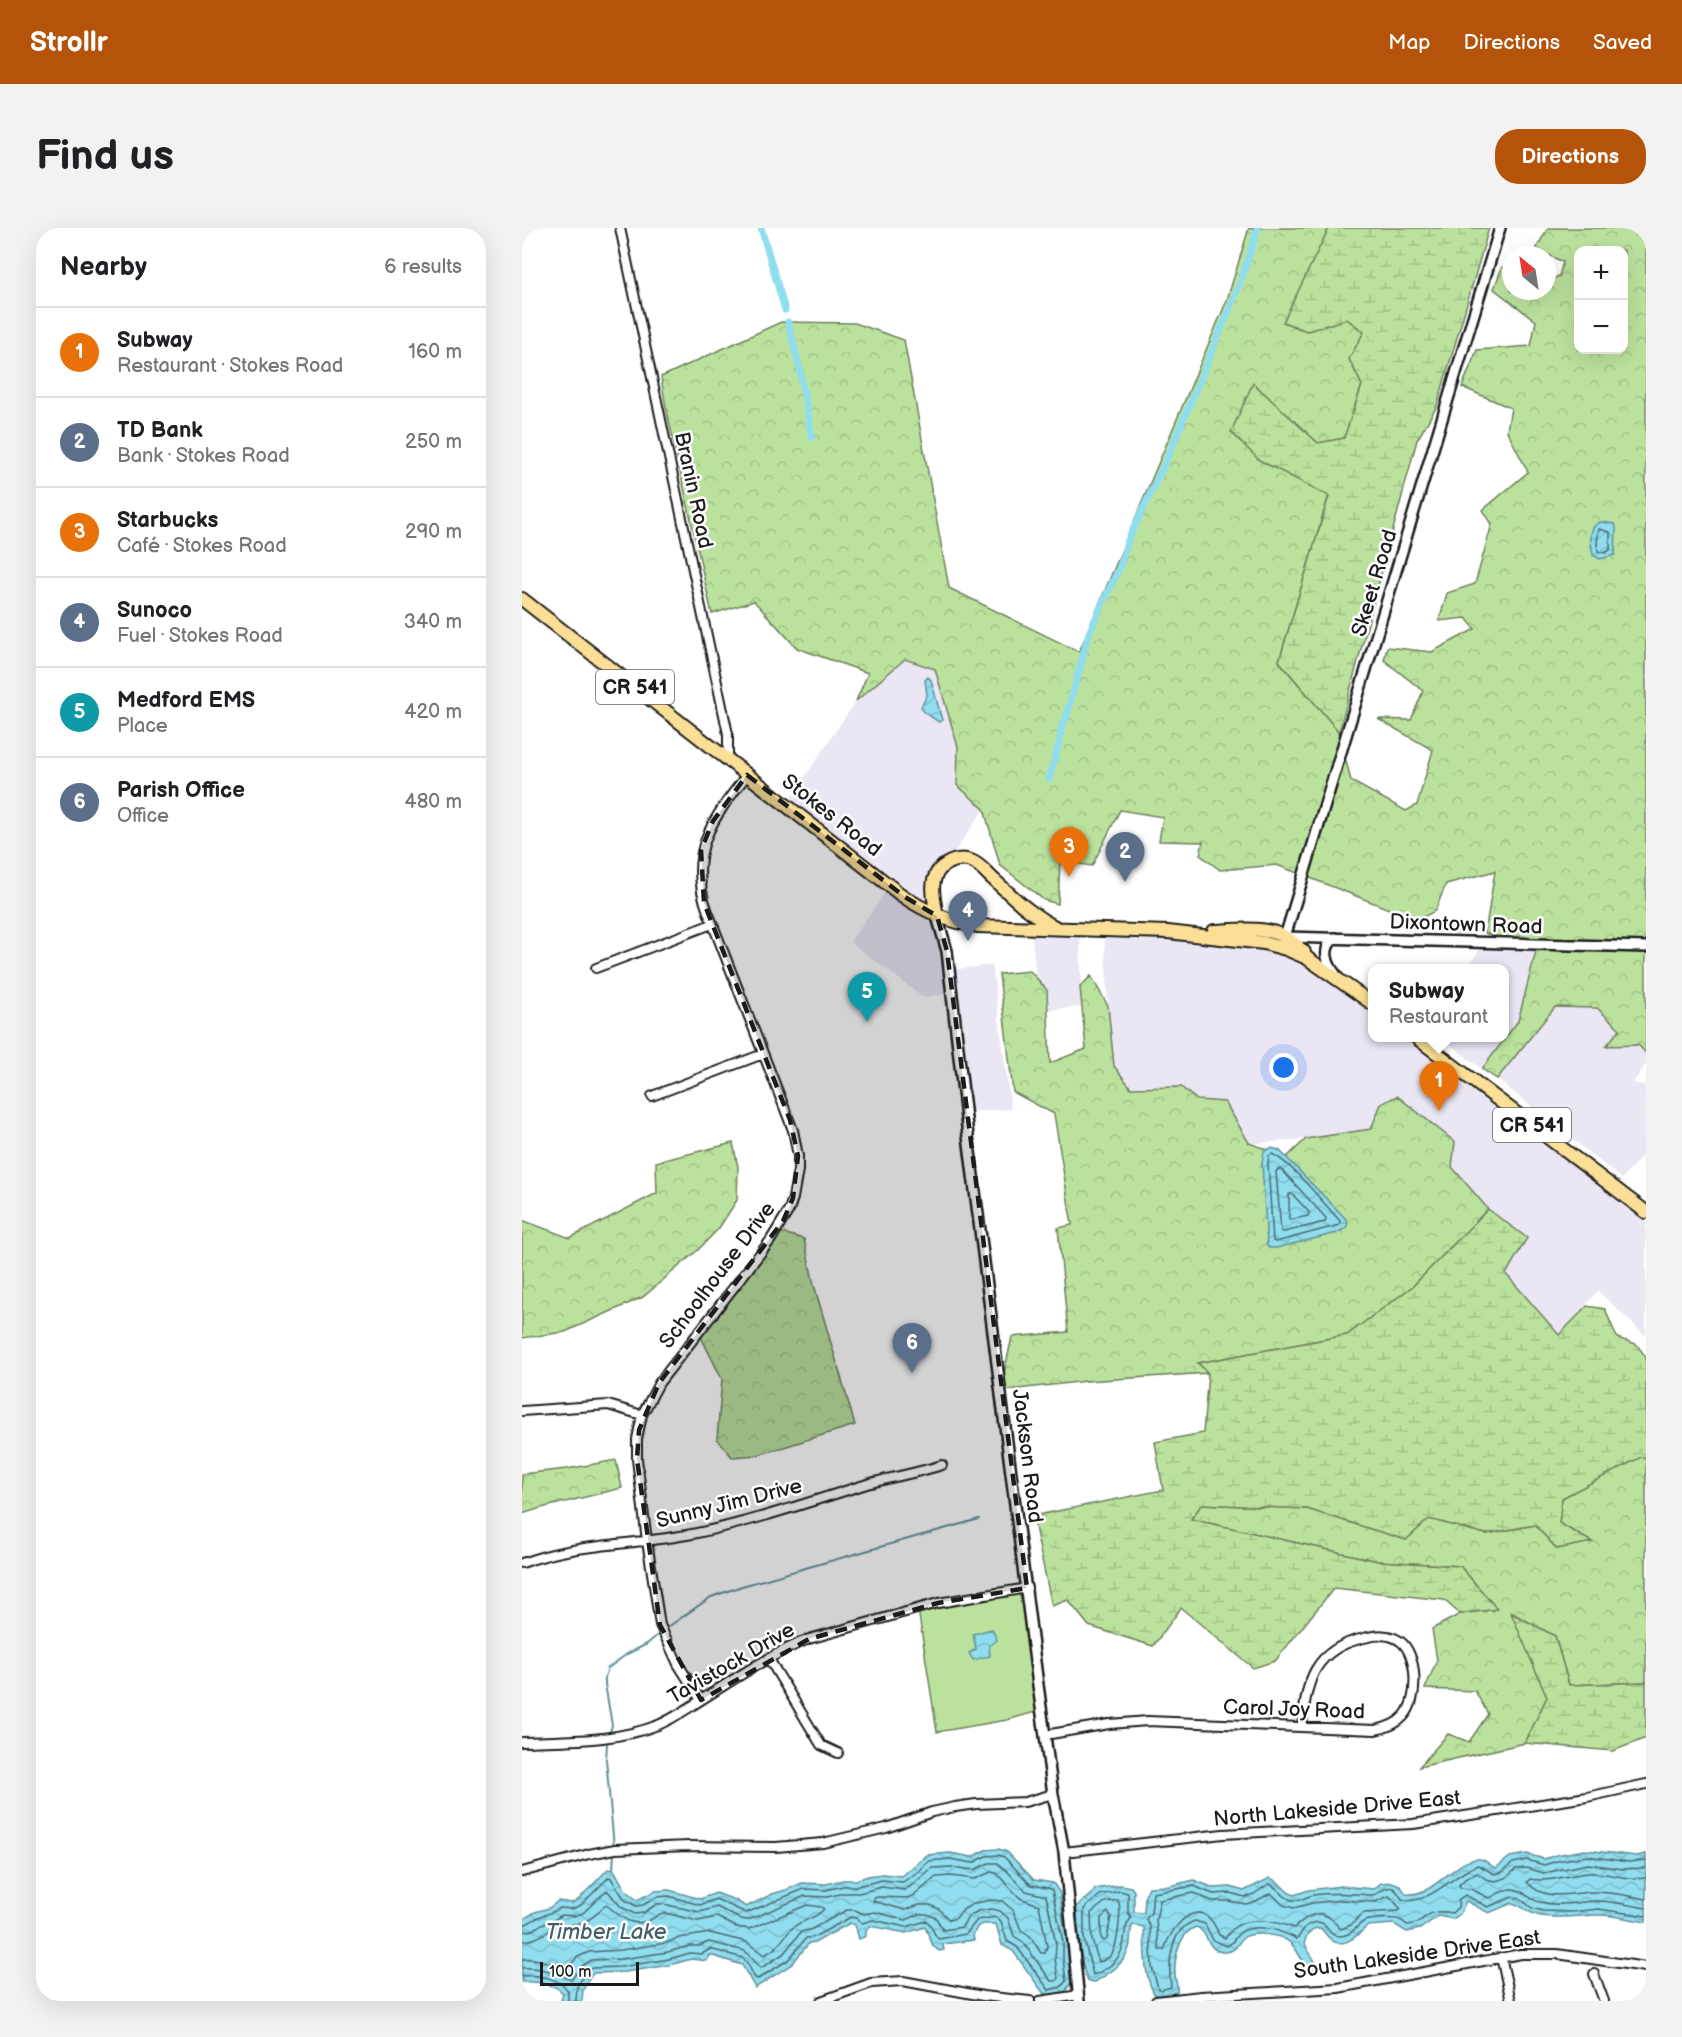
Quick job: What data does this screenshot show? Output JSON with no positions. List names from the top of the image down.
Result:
{
  "streets": {
    "main road": ["CR 541", "Stokes Road"],
    "street": [
      "Branin Road",
      "Skeet Road",
      "Dixontown Road",
      "Schoolhouse Drive",
      "Jackson Road",
      "Sunny Jim Drive",
      "Tavistock Drive",
      "Carol Joy Road",
      "North Lakeside Drive East",
      "South Lakeside Drive East"
    ]
  },
  "crossings": [
    ["Branin Road", "Stokes Road"],
    ["Skeet Road", "Stokes Road"],
    ["Skeet Road", "Dixontown Road"],
    ["Stokes Road", "Dixontown Road"],
    ["Stokes Road", "Schoolhouse Drive"],
    ["Stokes Road", "Jackson Road"],
    ["Schoolhouse Drive", "Sunny Jim Drive"],
    ["Schoolhouse Drive", "Tavistock Drive"],
    ["Jackson Road", "Tavistock Drive"],
    ["Jackson Road", "Carol Joy Road"],
    ["Jackson Road", "North Lakeside Drive East"]
  ],
  "water": ["Timber Lake"],
  "scale_bar": "100 m",
  "north": "top left",
  "page": {
    "header": "Strollr",
    "nav": ["Map", "Directions", "Saved"],
    "buttons": "Directions",
    "title": "Find us",
    "heading": ["Nearby", "6 results"],
    "map_buttons": ["+", "−"],
    "list": [
      {
        "mark": "1",
        "name": "Subway",
        "note": "Restaurant · Stokes Road",
        "value": "160 m"
      },
      {
        "mark": "2",
        "name": "TD Bank",
        "note": "Bank · Stokes Road",
        "value": "250 m"
      },
      {
        "mark": "3",
        "name": "Starbucks",
        "note": "Café · Stokes Road",
        "value": "290 m"
      },
      {
        "mark": "4",
        "name": "Sunoco",
        "note": "Fuel · Stokes Road",
        "value": "340 m"
      },
      {
        "mark": "5",
        "name": "Medford EMS",
        "note": "Place",
        "value": "420 m"
      },
      {
        "mark": "6",
        "name": "Parish Office",
        "note": "Office",
        "value": "480 m"
      }
    ],
    "pins": [
      "3",
      "2",
      "4",
      "5",
      "1",
      "6"
    ],
    "popup": ["Subway", "Restaurant"],
    "scale": "100 m"
  }
}
